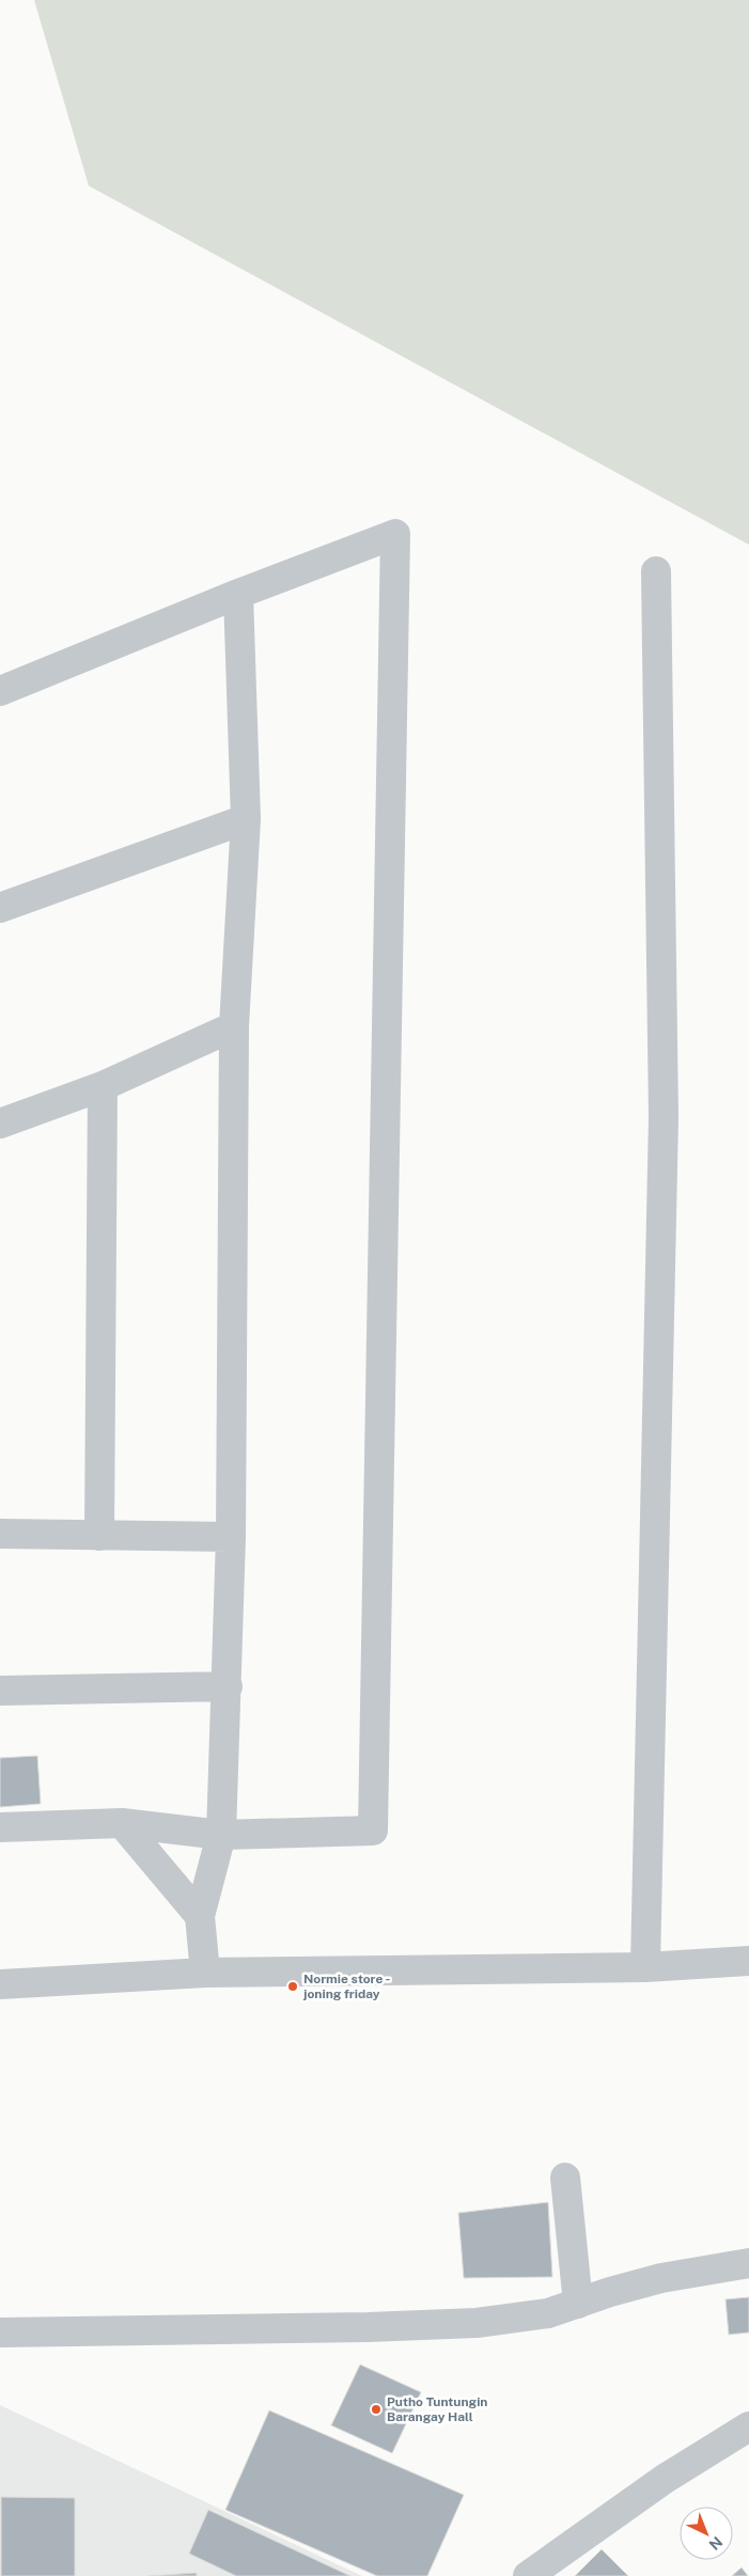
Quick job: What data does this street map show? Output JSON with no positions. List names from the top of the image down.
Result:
{
  "places": ["Normie store - joning friday", "Putho Tuntungin Barangay Hall"],
  "north": "bottom right"
}
